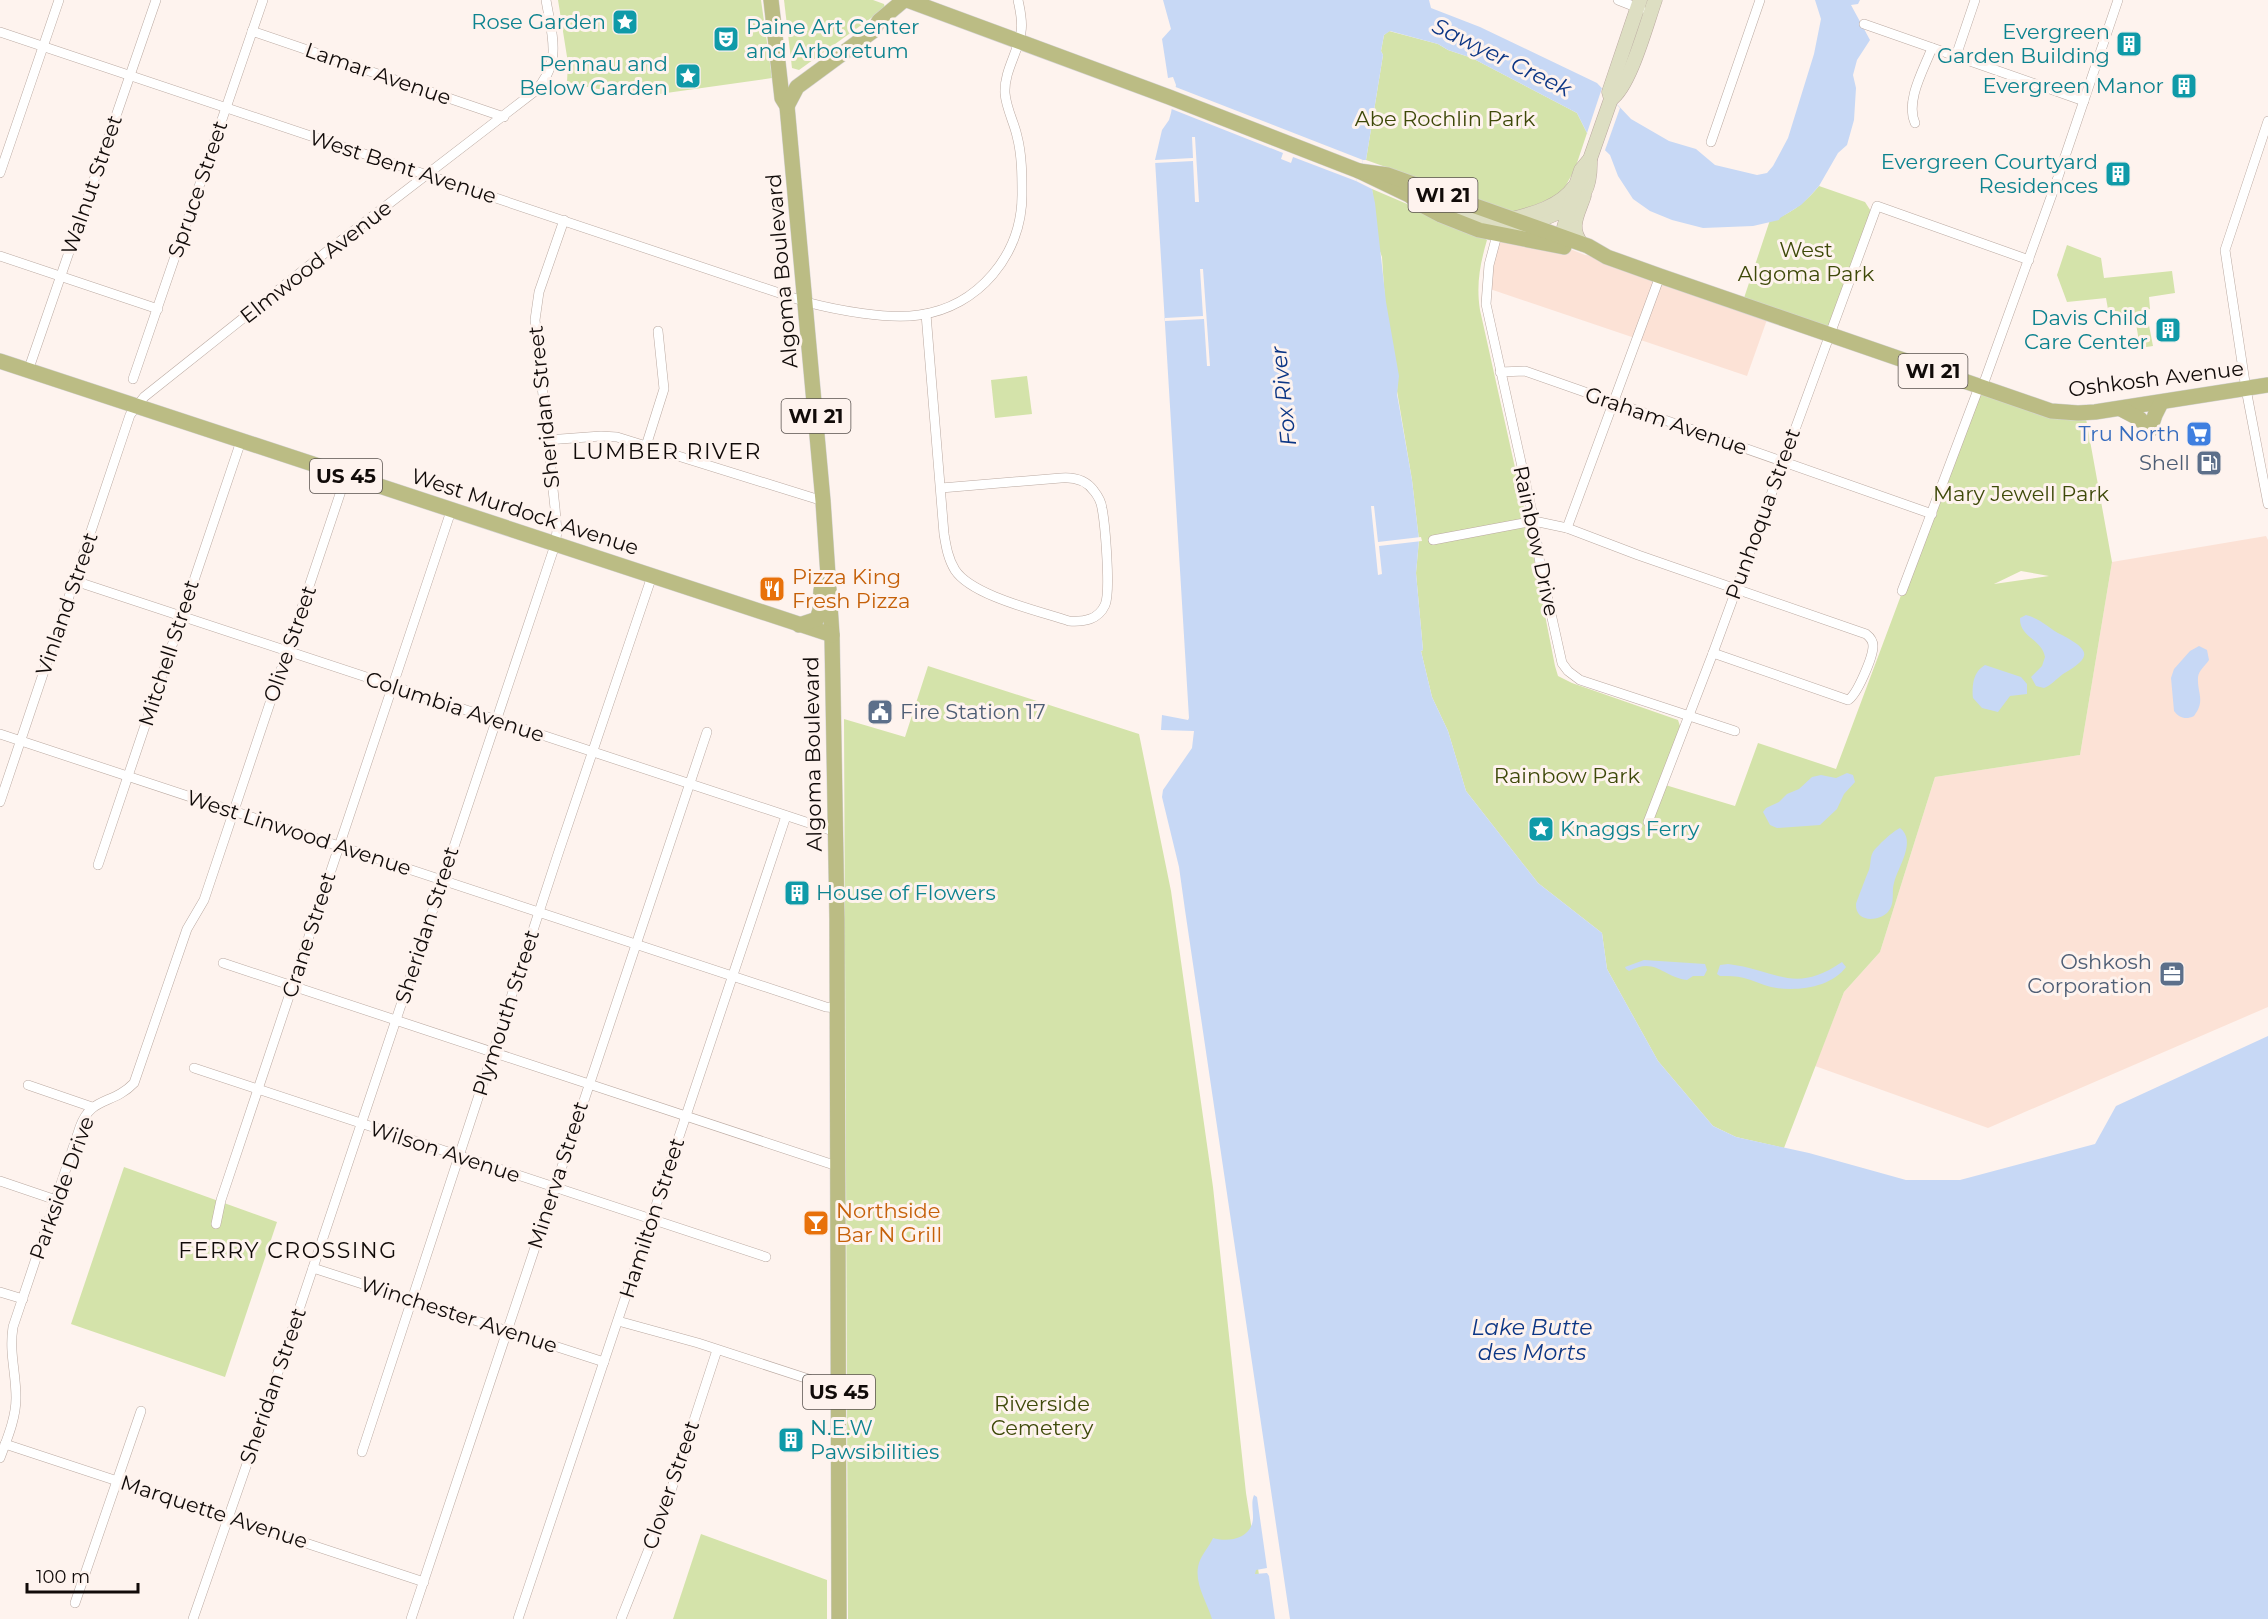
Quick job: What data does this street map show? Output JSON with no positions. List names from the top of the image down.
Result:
{
  "streets": {
    "main road": [
      "WI 21",
      "Algoma Boulevard",
      "Oshkosh Avenue",
      "US 45",
      "West Murdock Avenue"
    ],
    "street": [
      "Lamar Avenue",
      "West Bent Avenue",
      "Walnut Street",
      "Spruce Street",
      "Elmwood Avenue",
      "Sheridan Street",
      "Graham Avenue",
      "Punhoqua Street",
      "Rainbow Drive",
      "Vinland Street",
      "Olive Street",
      "Mitchell Street",
      "Columbia Avenue",
      "West Linwood Avenue",
      "Crane Street",
      "Plymouth Street",
      "Wilson Avenue",
      "Minerva Street",
      "Parkside Drive",
      "Hamilton Street",
      "Winchester Avenue",
      "Clover Street",
      "Marquette Avenue"
    ]
  },
  "crossings": [
    ["Lamar Avenue", "Spruce Street"],
    ["Lamar Avenue", "Elmwood Avenue"],
    ["West Bent Avenue", "Walnut Street"],
    ["West Bent Avenue", "Spruce Street"],
    ["West Bent Avenue", "WI 21"],
    ["West Bent Avenue", "Elmwood Avenue"],
    ["West Bent Avenue", "Algoma Boulevard"],
    ["West Bent Avenue", "Oshkosh Avenue"],
    ["West Bent Avenue", "Sheridan Street"],
    ["Walnut Street", "West Murdock Avenue"],
    ["WI 21", "Oshkosh Avenue"],
    ["Elmwood Avenue", "West Murdock Avenue"],
    ["Elmwood Avenue", "Vinland Street"],
    ["Algoma Boulevard", "West Murdock Avenue"],
    ["Algoma Boulevard", "Columbia Avenue"],
    ["Algoma Boulevard", "West Linwood Avenue"],
    ["Oshkosh Avenue", "Punhoqua Street"],
    ["Oshkosh Avenue", "Rainbow Drive"],
    ["Sheridan Street", "West Murdock Avenue"],
    ["Sheridan Street", "Columbia Avenue"],
    ["Sheridan Street", "West Linwood Avenue"],
    ["Sheridan Street", "Wilson Avenue"],
    ["Sheridan Street", "Winchester Avenue"],
    ["Sheridan Street", "Marquette Avenue"],
    ["Graham Avenue", "Punhoqua Street"],
    ["Graham Avenue", "Rainbow Drive"],
    ["West Murdock Avenue", "Vinland Street"],
    ["West Murdock Avenue", "Olive Street"],
    ["West Murdock Avenue", "Mitchell Street"],
    ["West Murdock Avenue", "Crane Street"],
    ["West Murdock Avenue", "Plymouth Street"],
    ["Punhoqua Street", "Rainbow Drive"],
    ["Vinland Street", "Columbia Avenue"],
    ["Vinland Street", "West Linwood Avenue"],
    ["Olive Street", "Columbia Avenue"],
    ["Olive Street", "West Linwood Avenue"],
    ["Olive Street", "Parkside Drive"],
    ["Mitchell Street", "Columbia Avenue"],
    ["Mitchell Street", "West Linwood Avenue"],
    ["Columbia Avenue", "Crane Street"],
    ["Columbia Avenue", "Plymouth Street"],
    ["Columbia Avenue", "Minerva Street"],
    ["Columbia Avenue", "Hamilton Street"],
    ["West Linwood Avenue", "Crane Street"],
    ["West Linwood Avenue", "Plymouth Street"],
    ["West Linwood Avenue", "Minerva Street"],
    ["West Linwood Avenue", "Parkside Drive"],
    ["West Linwood Avenue", "Hamilton Street"],
    ["Crane Street", "Wilson Avenue"],
    ["Plymouth Street", "Wilson Avenue"],
    ["Plymouth Street", "Winchester Avenue"],
    ["Wilson Avenue", "Minerva Street"],
    ["Wilson Avenue", "Hamilton Street"],
    ["Minerva Street", "Winchester Avenue"],
    ["Minerva Street", "Marquette Avenue"],
    ["Parkside Drive", "Marquette Avenue"],
    ["Hamilton Street", "Winchester Avenue"]
  ],
  "districts": ["LUMBER RIVER", "FERRY CROSSING"],
  "water": ["Sawyer Creek", "Fox River", "Lake Butte des Morts"],
  "parks": [
    "Abe Rochlin Park",
    "West Algoma Park",
    "Mary Jewell Park",
    "Rainbow Park",
    "Riverside Cemetery"
  ],
  "places": {
    "place": ["Rose Garden", "Pennau and Below Garden", "Knaggs Ferry"],
    "theatre": ["Paine Art Center and Arboretum"],
    "building": [
      "Evergreen Garden Building",
      "Evergreen Manor",
      "Evergreen Courtyard Residences",
      "Davis Child Care Center",
      "House of Flowers",
      "N.E.W Pawsibilities"
    ],
    "supermarket": ["Tru North"],
    "fuel station": ["Shell"],
    "restaurant": ["Pizza King Fresh Pizza"],
    "public building": ["Fire Station 17"],
    "office": ["Oshkosh Corporation"],
    "bar": ["Northside Bar N Grill"]
  },
  "scale_bar": "100 m"
}
